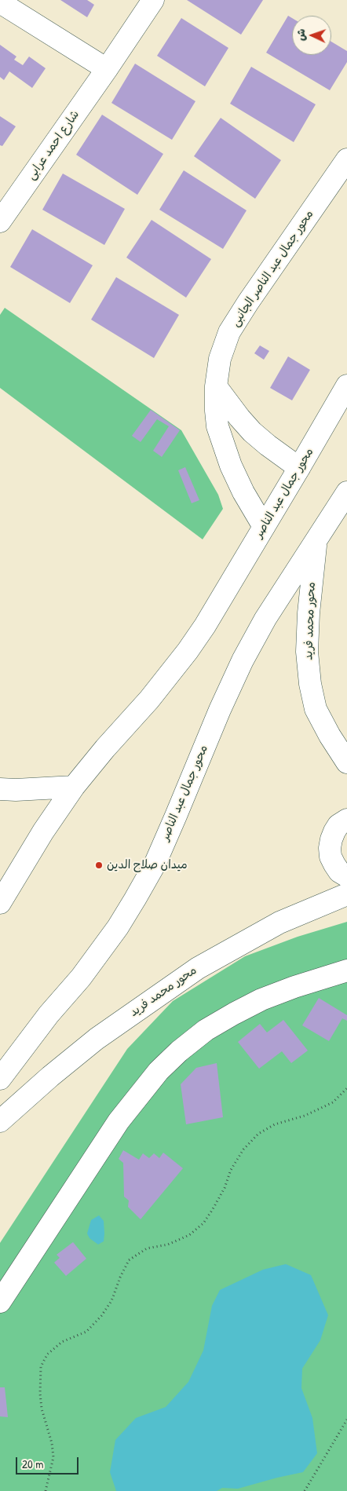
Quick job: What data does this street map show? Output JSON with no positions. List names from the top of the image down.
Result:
{
  "streets": {
    "main road": [
      "شارع احمد عرابى",
      "محور جمال عبد الناصر الجانبى",
      "محور جمال عبد الناصر",
      "محور محمد فريد"
    ]
  },
  "crossings": [
    ["محور جمال عبد الناصر الجانبى", "محور جمال عبد الناصر"],
    ["محور جمال عبد الناصر", "محور محمد فريد"]
  ],
  "places": ["ميدان صلاح الدين"],
  "scale_bar": "20 m",
  "north": "left"
}
